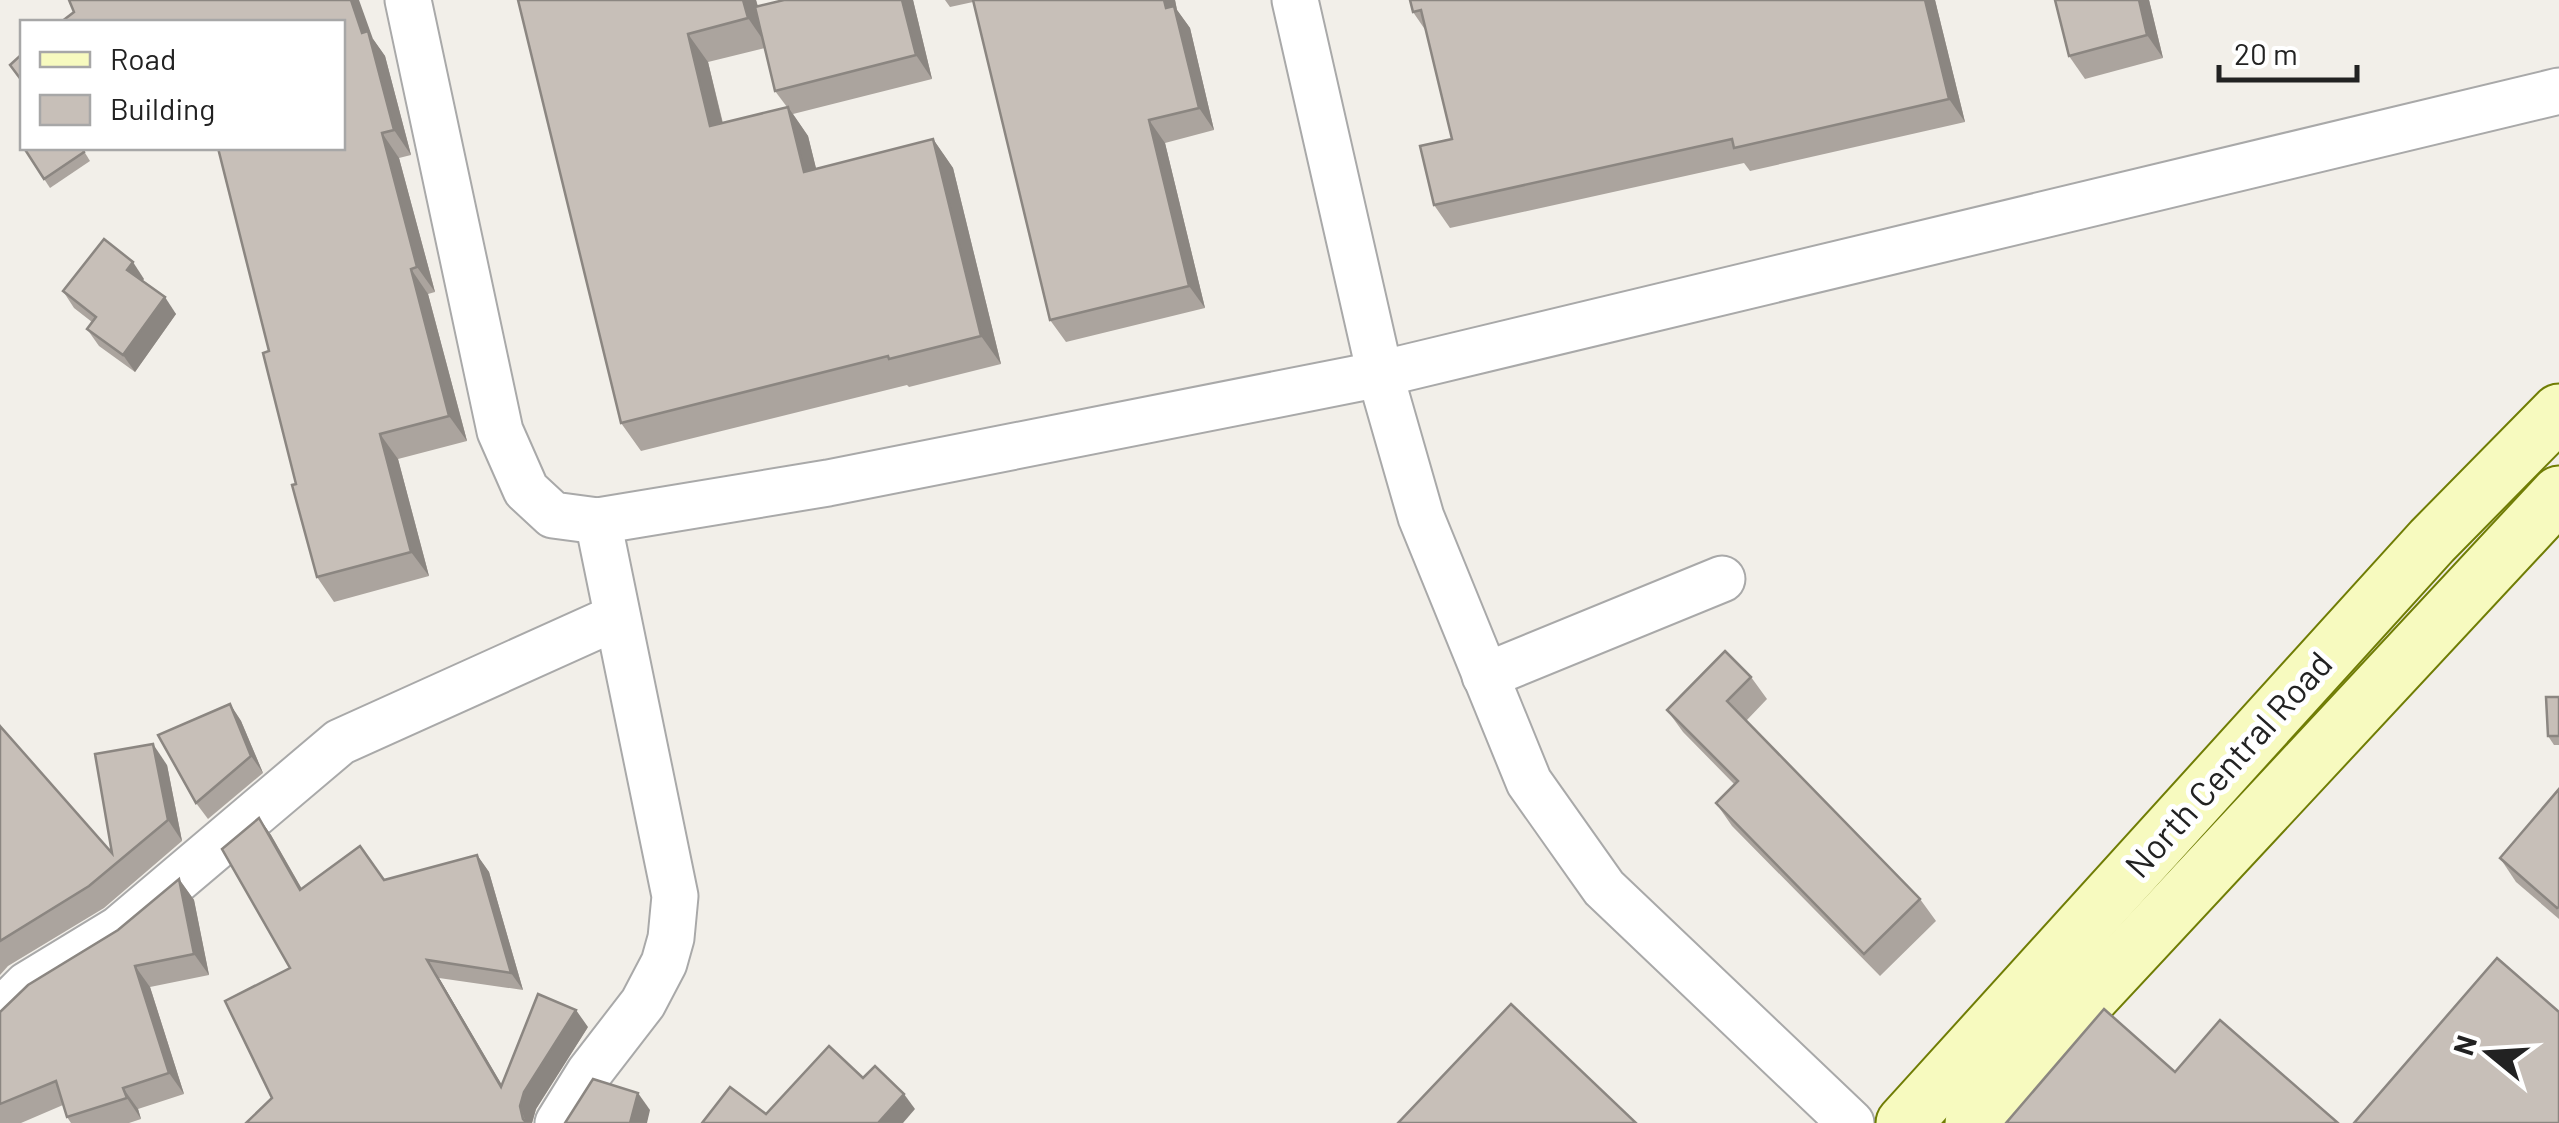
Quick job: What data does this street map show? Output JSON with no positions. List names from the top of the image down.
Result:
{
  "streets": {
    "main road": ["North Central Road"]
  },
  "legend": ["Road", "Building"],
  "scale_bar": "20 m",
  "north": "left"
}
